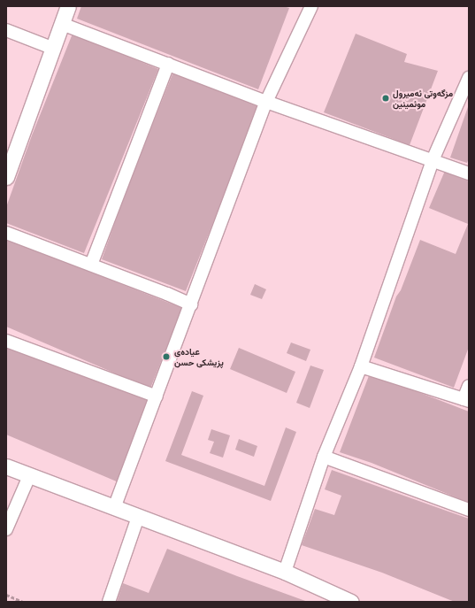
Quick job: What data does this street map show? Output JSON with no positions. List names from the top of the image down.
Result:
{
  "places": ["مزگەوتی ئەمیرول موئمینین", "عیادەی پزیشکی حسن"]
}
